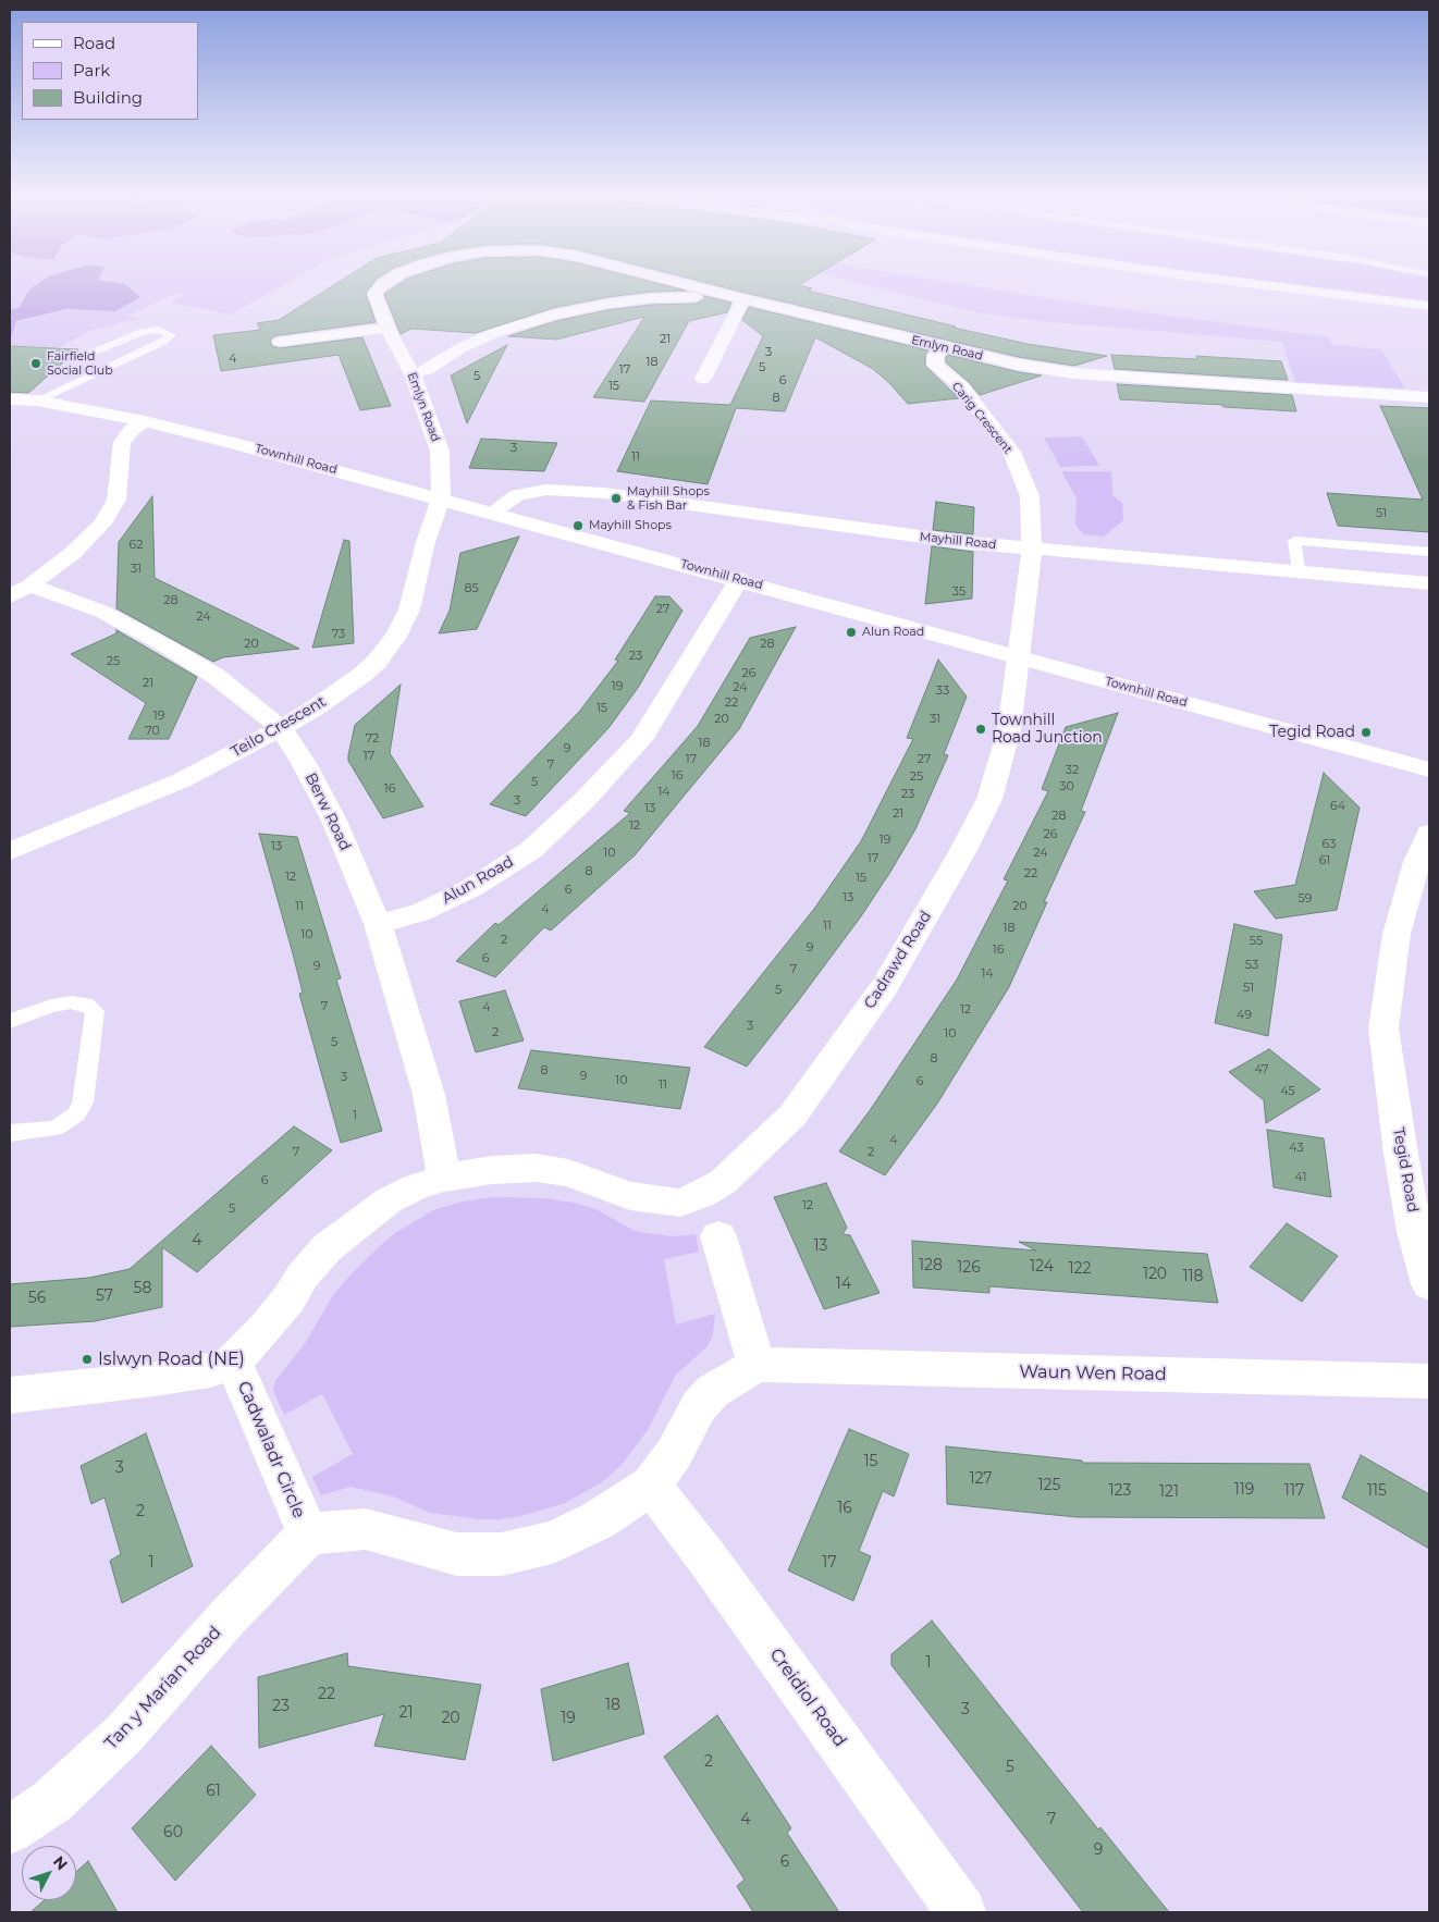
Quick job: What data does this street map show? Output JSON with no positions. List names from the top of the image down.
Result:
{
  "streets": {
    "street": [
      "Emlyn Road",
      "Carig Crescent",
      "Townhill Road",
      "Mayhill Road",
      "Teilo Crescent",
      "Berw Road",
      "Alun Road",
      "Cadrawd Road",
      "Tegid Road",
      "Waun Wen Road",
      "Cadwaladr Circle",
      "Tan y Marian Road",
      "Creidiol Road"
    ]
  },
  "crossings": [
    ["Emlyn Road", "Carig Crescent"],
    ["Emlyn Road", "Townhill Road"],
    ["Emlyn Road", "Teilo Crescent"],
    ["Carig Crescent", "Townhill Road"],
    ["Carig Crescent", "Mayhill Road"],
    ["Carig Crescent", "Cadrawd Road"],
    ["Townhill Road", "Mayhill Road"],
    ["Townhill Road", "Teilo Crescent"],
    ["Townhill Road", "Alun Road"],
    ["Townhill Road", "Cadrawd Road"],
    ["Teilo Crescent", "Berw Road"],
    ["Berw Road", "Alun Road"],
    ["Berw Road", "Cadrawd Road"],
    ["Waun Wen Road", "Cadwaladr Circle"],
    ["Cadwaladr Circle", "Tan y Marian Road"],
    ["Cadwaladr Circle", "Creidiol Road"]
  ],
  "places": [
    "Fairfield Social Club",
    "Mayhill Shops & Fish Bar",
    "Mayhill Shops",
    "Alun Road",
    "Townhill Road Junction",
    "Tegid Road",
    "Islwyn Road (NE)"
  ],
  "house_numbers": [
    "21",
    "3",
    "4",
    "18",
    "5",
    "17",
    "5",
    "6",
    "15",
    "8",
    "3",
    "11",
    "51",
    "62",
    "31",
    "85",
    "35",
    "28",
    "27",
    "24",
    "73",
    "20",
    "28",
    "23",
    "25",
    "26",
    "21",
    "19",
    "24",
    "33",
    "22",
    "15",
    "19",
    "20",
    "31",
    "70",
    "72",
    "18",
    "9",
    "17",
    "17",
    "27",
    "7",
    "32",
    "16",
    "25",
    "5",
    "30",
    "16",
    "14",
    "23",
    "3",
    "64",
    "13",
    "21",
    "28",
    "12",
    "26",
    "19",
    "63",
    "13",
    "10",
    "24",
    "17",
    "61",
    "8",
    "22",
    "12",
    "15",
    "6",
    "13",
    "59",
    "11",
    "20",
    "4",
    "11",
    "18",
    "10",
    "2",
    "55",
    "9",
    "16",
    "6",
    "53",
    "9",
    "7",
    "14",
    "51",
    "5",
    "7",
    "4",
    "12",
    "49",
    "3",
    "2",
    "10",
    "5",
    "8",
    "47",
    "8",
    "9",
    "3",
    "10",
    "6",
    "11",
    "45",
    "1",
    "4",
    "43",
    "7",
    "2",
    "41",
    "6",
    "12",
    "5",
    "4",
    "13",
    "128",
    "124",
    "126",
    "122",
    "120",
    "118",
    "14",
    "58",
    "57",
    "56",
    "15",
    "3",
    "127",
    "125",
    "119",
    "123",
    "117",
    "115",
    "121",
    "16",
    "2",
    "1",
    "17",
    "1",
    "22",
    "18",
    "23",
    "3",
    "21",
    "20",
    "19",
    "2",
    "5",
    "61",
    "4",
    "7",
    "60",
    "9",
    "6"
  ],
  "legend": ["Road", "Park", "Building"],
  "north": "top right"
}
